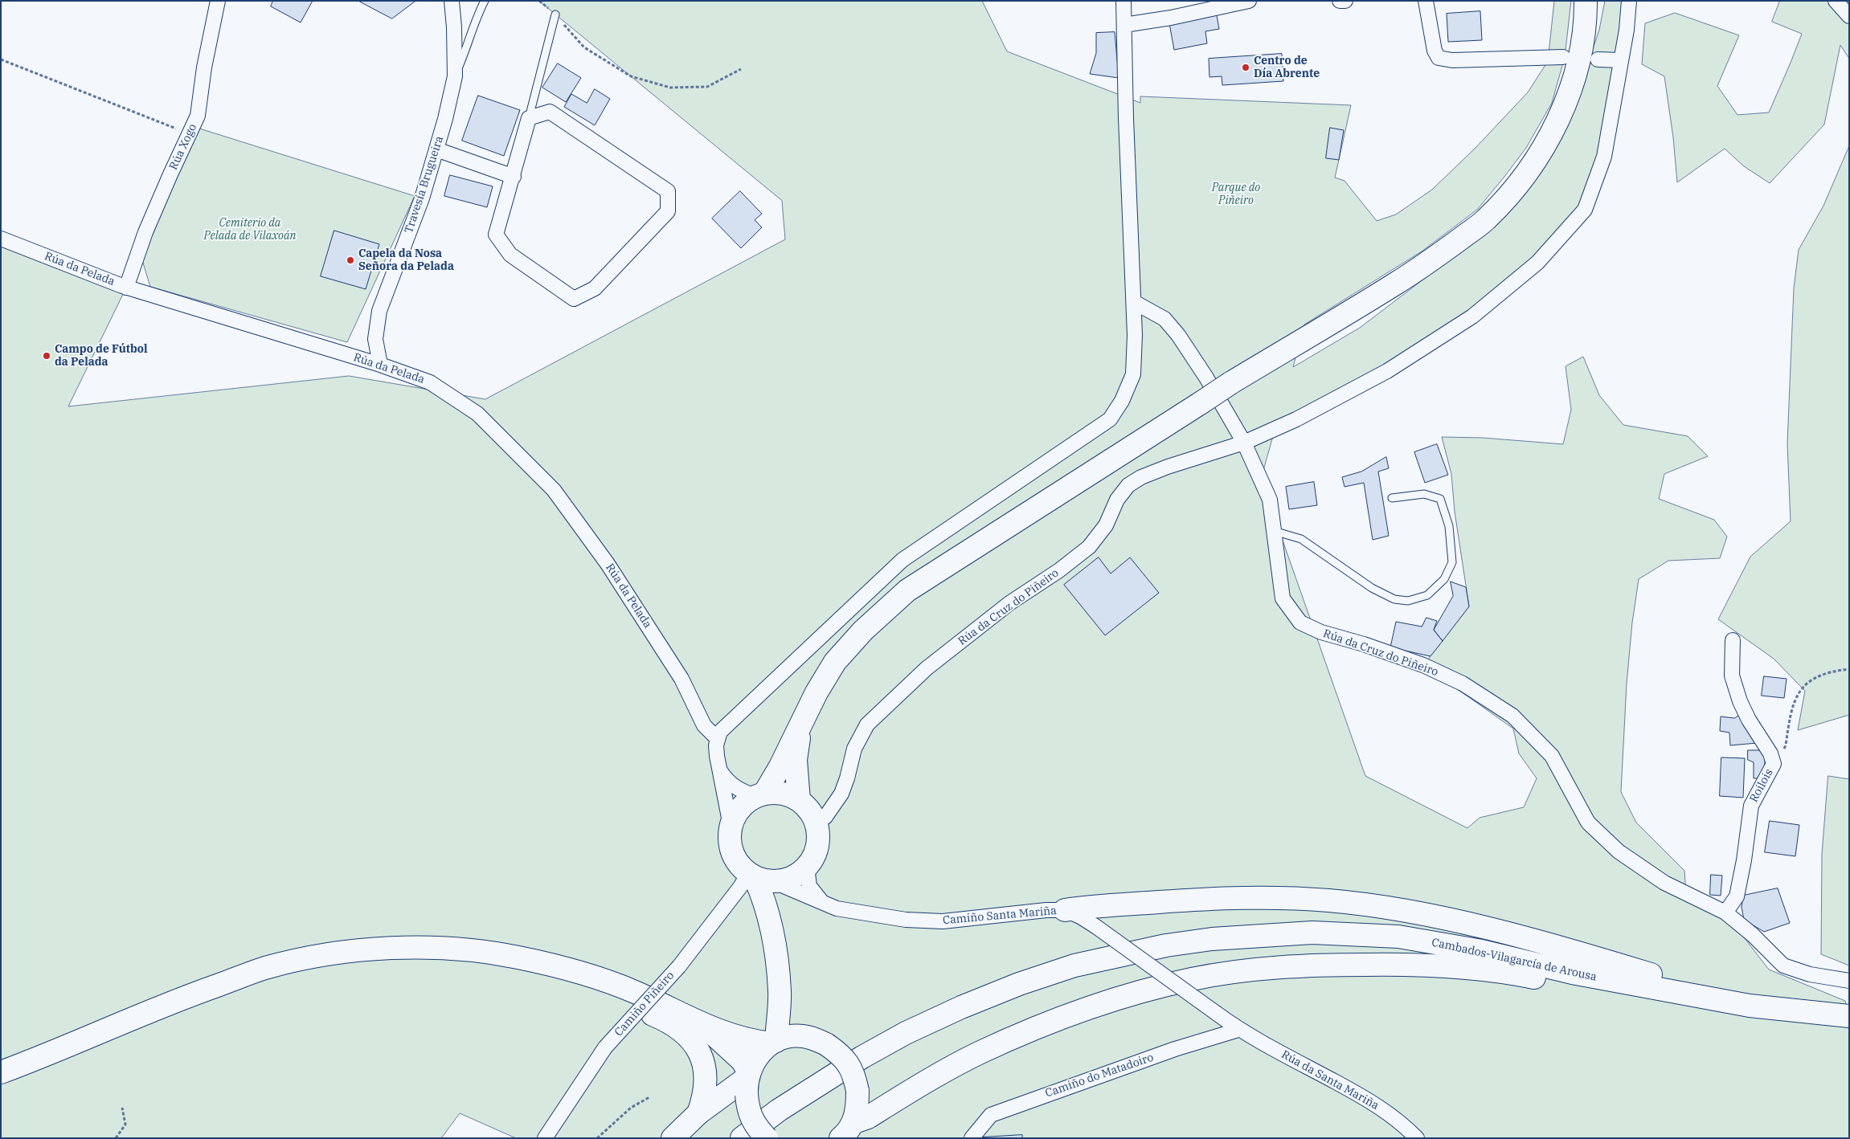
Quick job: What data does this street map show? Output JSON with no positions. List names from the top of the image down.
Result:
{
  "streets": {
    "main road": ["Cambados-Vilagarcía de Arousa"],
    "street": [
      "Rúa Xogo",
      "Travesía Brugueira",
      "Rúa da Pelada",
      "Rúa da Cruz do Piñeiro",
      "Roilois",
      "Camiño Santa Mariña",
      "Camiño Piñeiro",
      "Camiño do Matadoiro",
      "Rúa da Santa Mariña"
    ]
  },
  "crossings": [
    ["Rúa Xogo", "Rúa da Pelada"],
    ["Travesía Brugueira", "Rúa da Pelada"],
    ["Rúa da Cruz do Piñeiro", "Roilois"],
    ["Rúa da Cruz do Piñeiro", "Camiño Santa Mariña"],
    ["Rúa da Cruz do Piñeiro", "Camiño Piñeiro"],
    ["Camiño Santa Mariña", "Camiño Piñeiro"],
    ["Camiño Santa Mariña", "Camiño do Matadoiro"],
    ["Camiño Santa Mariña", "Rúa da Santa Mariña"],
    ["Camiño do Matadoiro", "Rúa da Santa Mariña"]
  ],
  "parks": ["Parque do Piñeiro", "Cemiterio da Pelada de Vilaxoán"],
  "places": ["Centro de Día Abrente", "Capela da Nosa Señora da Pelada", "Campo de Fútbol da Pelada"]
}
